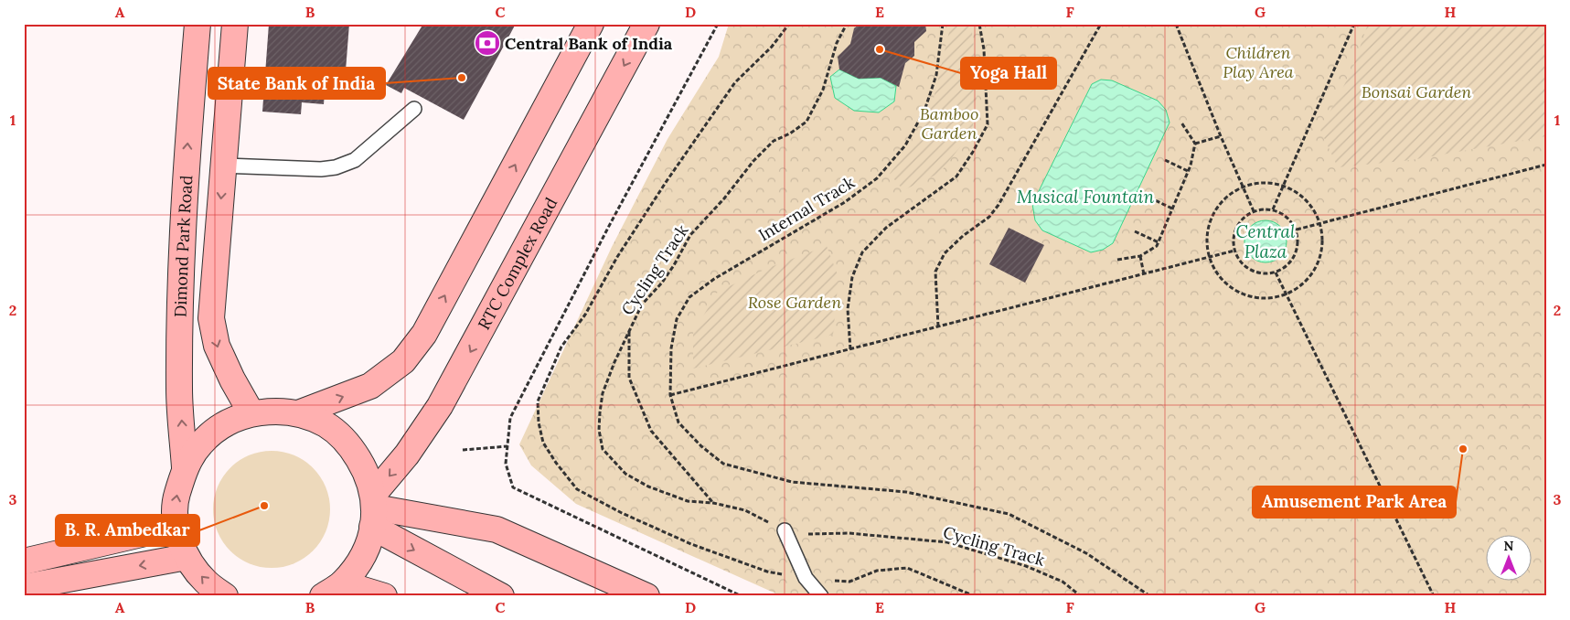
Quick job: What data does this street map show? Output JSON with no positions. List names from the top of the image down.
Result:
{
  "streets": {
    "main road": ["Dimond Park Road", "RTC Complex Road"],
    "path": ["Internal Track", "Cycling Track"]
  },
  "water": ["Musical Fountain", "Central Plaza"],
  "parks": [
    "Children Play Area",
    "Bonsai Garden",
    "Bamboo Garden",
    "Rose Garden"
  ],
  "places": {
    "bank": ["Central Bank of India"],
    "other": [
      "Yoga Hall",
      "State Bank of India",
      "Amusement Park Area",
      "B. R. Ambedkar"
    ]
  },
  "north": "top",
  "grid": {
    "columns": [
      "A",
      "B",
      "C",
      "D",
      "E",
      "F",
      "G",
      "H"
    ],
    "rows": ["1", "2", "3"]
  }
}
